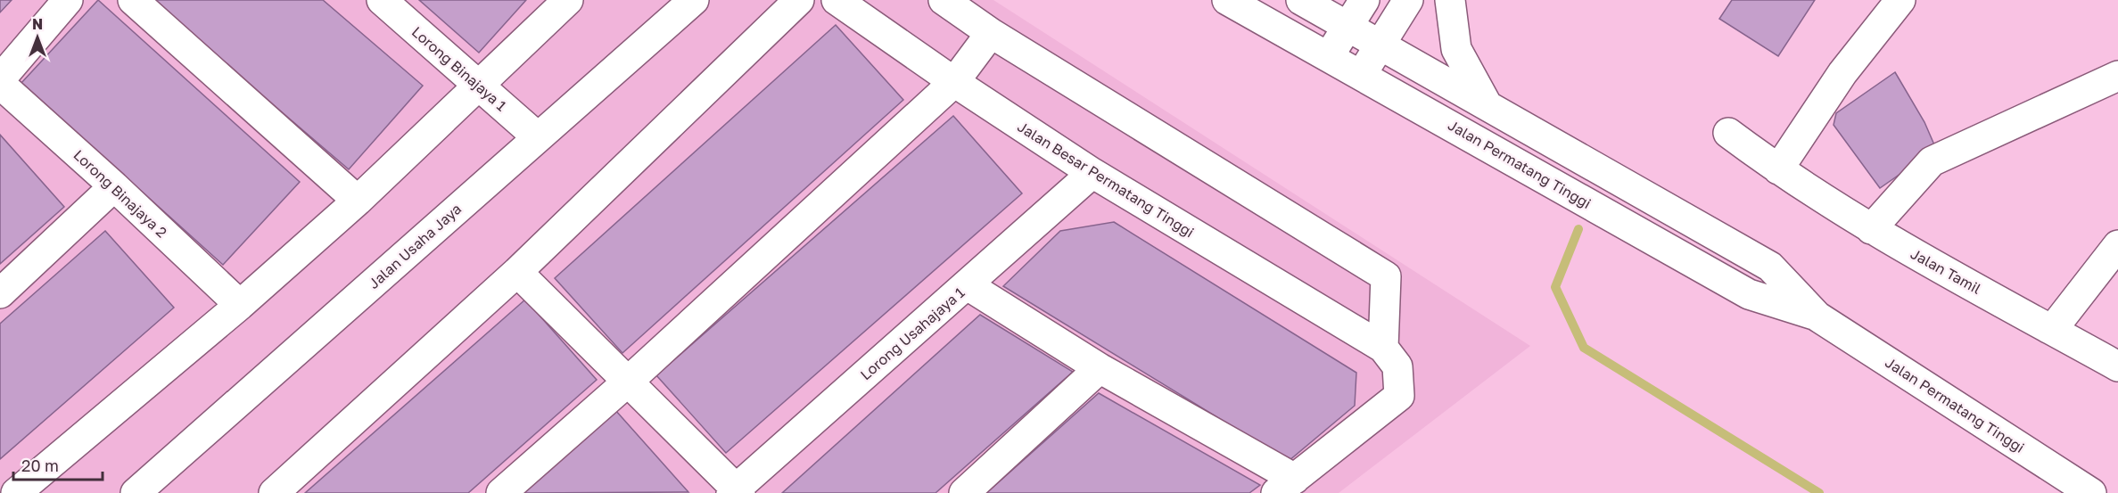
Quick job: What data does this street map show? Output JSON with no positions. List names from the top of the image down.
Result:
{
  "streets": {
    "main road": [
      "Lorong Binajaya 1",
      "Jalan Permatang Tinggi",
      "Jalan Besar Permatang Tinggi",
      "Lorong Binajaya 2",
      "Jalan Usaha Jaya",
      "Jalan Tamil",
      "Lorong Usahajaya 1"
    ]
  },
  "crossings": [
    ["Lorong Binajaya 1", "Jalan Usaha Jaya"],
    ["Jalan Besar Permatang Tinggi", "Lorong Usahajaya 1"]
  ],
  "scale_bar": "20 m",
  "north": "top"
}
